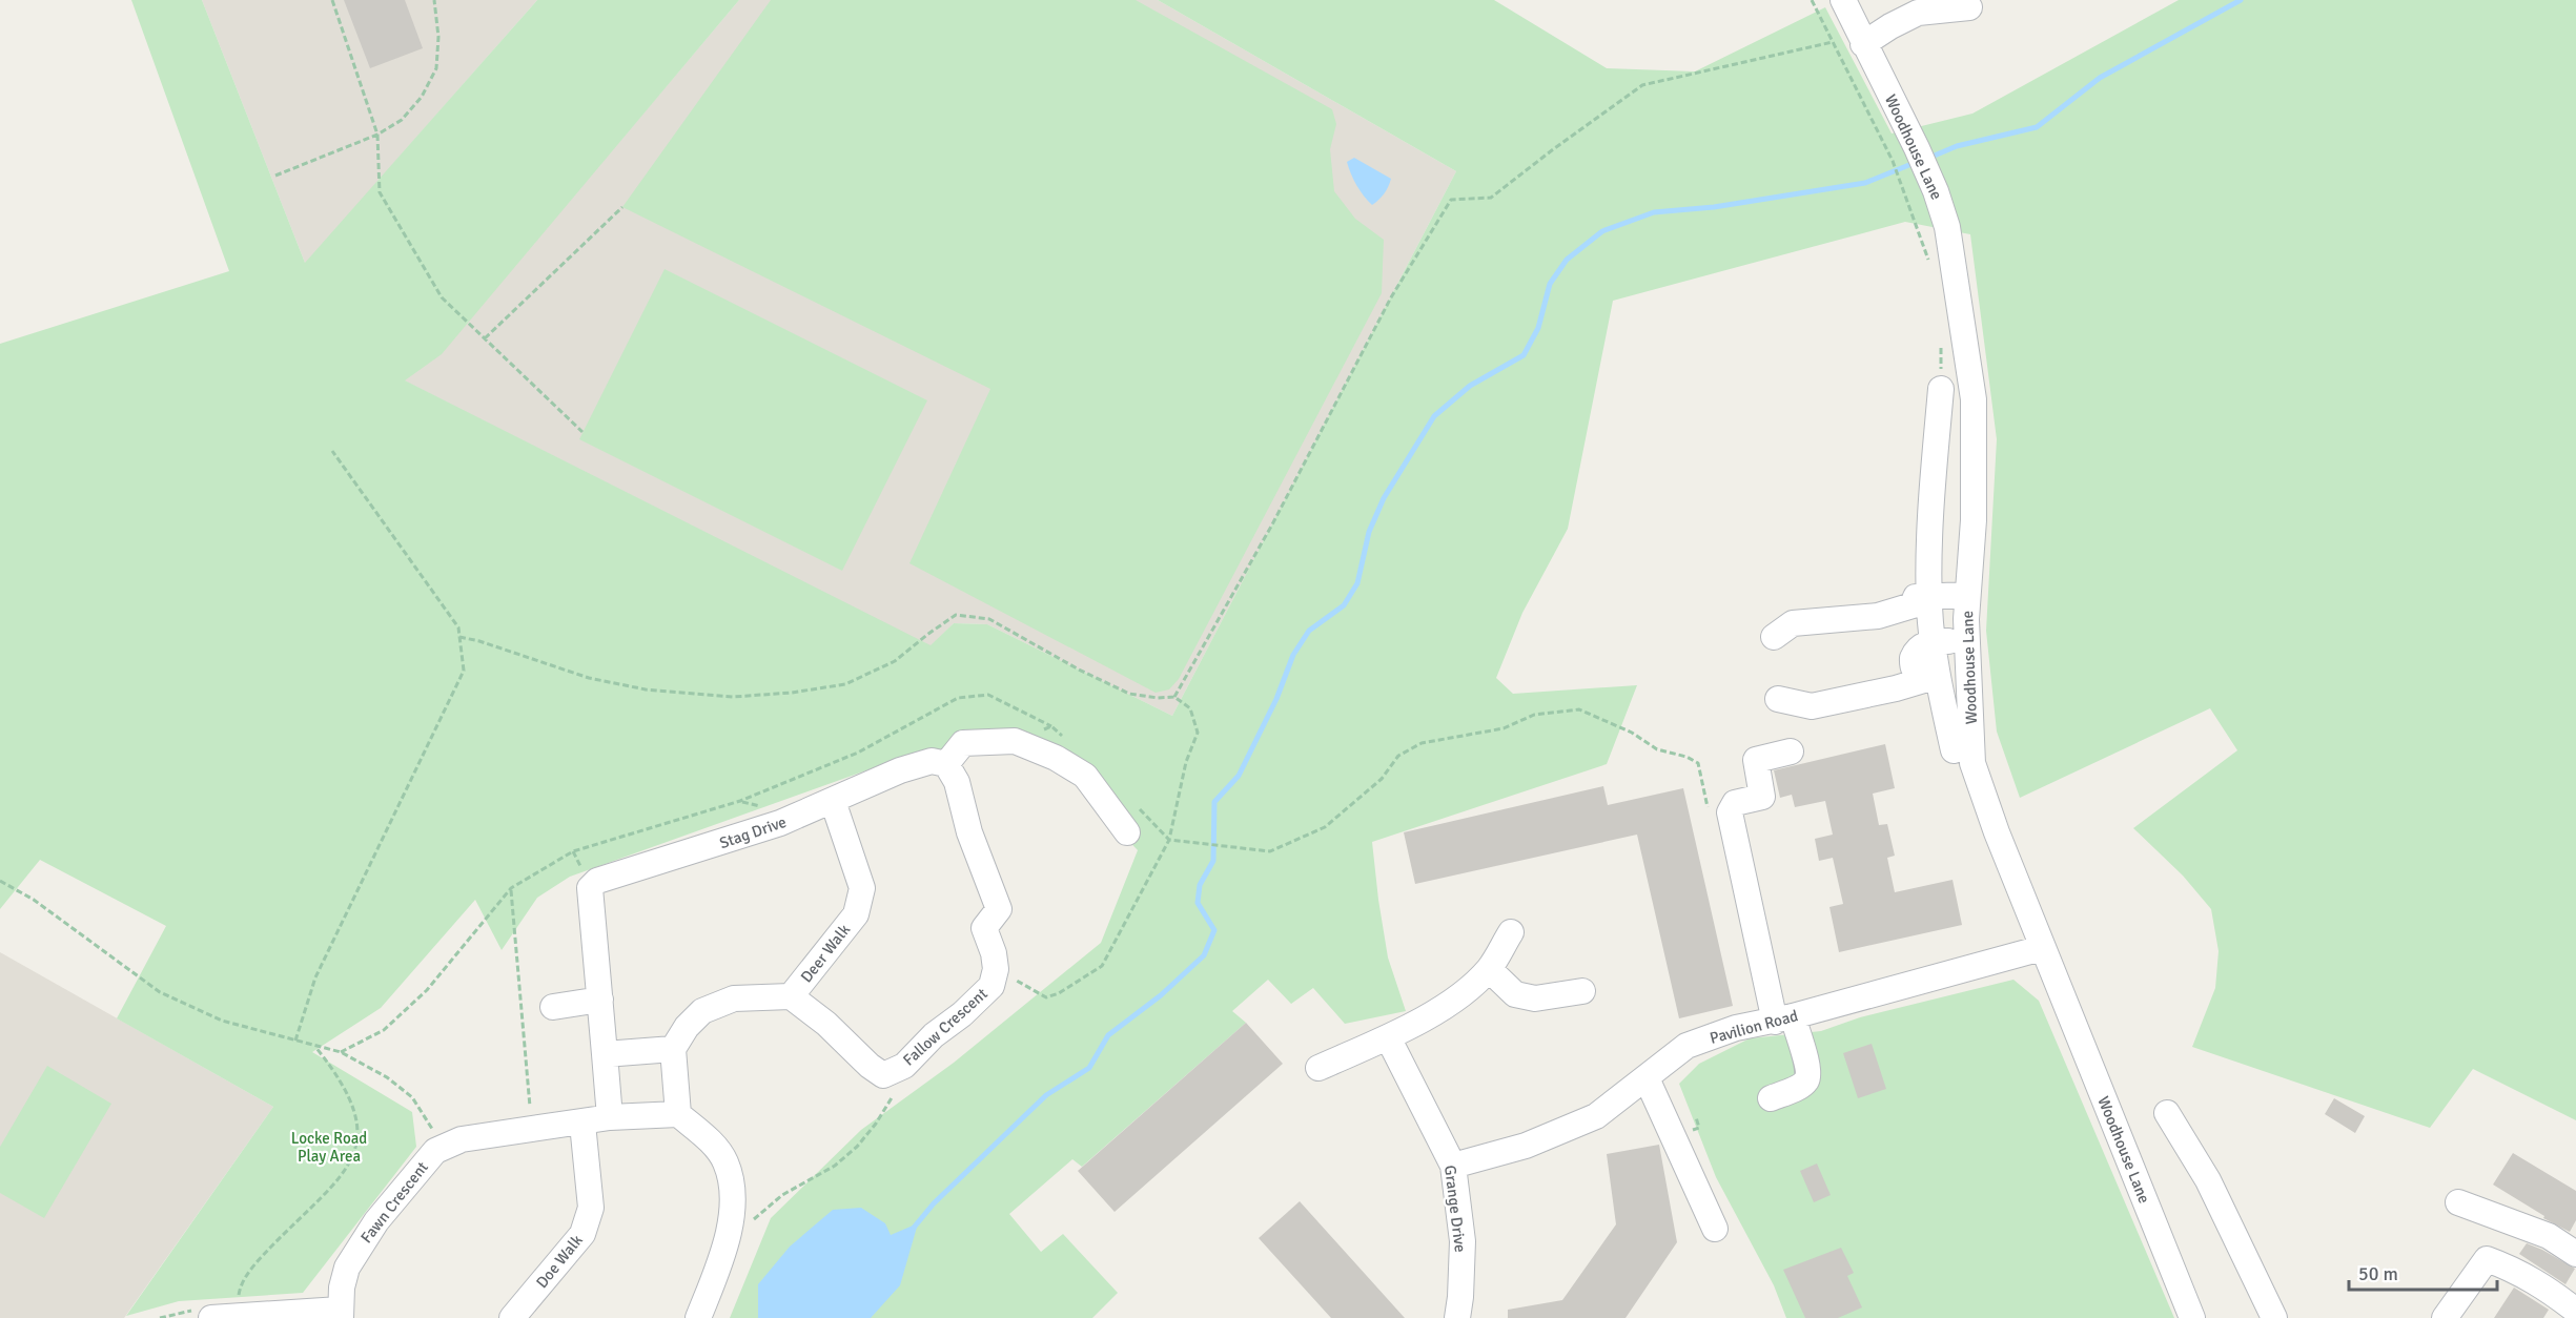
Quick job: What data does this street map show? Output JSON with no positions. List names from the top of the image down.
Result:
{
  "streets": {
    "street": [
      "Woodhouse Lane",
      "Stag Drive",
      "Deer Walk",
      "Fallow Crescent",
      "Pavilion Road",
      "Fawn Crescent",
      "Grange Drive",
      "Doe Walk"
    ]
  },
  "crossings": [
    ["Woodhouse Lane", "Pavilion Road"],
    ["Stag Drive", "Deer Walk"],
    ["Stag Drive", "Fallow Crescent"],
    ["Deer Walk", "Fallow Crescent"],
    ["Pavilion Road", "Grange Drive"],
    ["Fawn Crescent", "Doe Walk"]
  ],
  "parks": ["Locke Road Play Area"],
  "scale_bar": "50 m"
}
